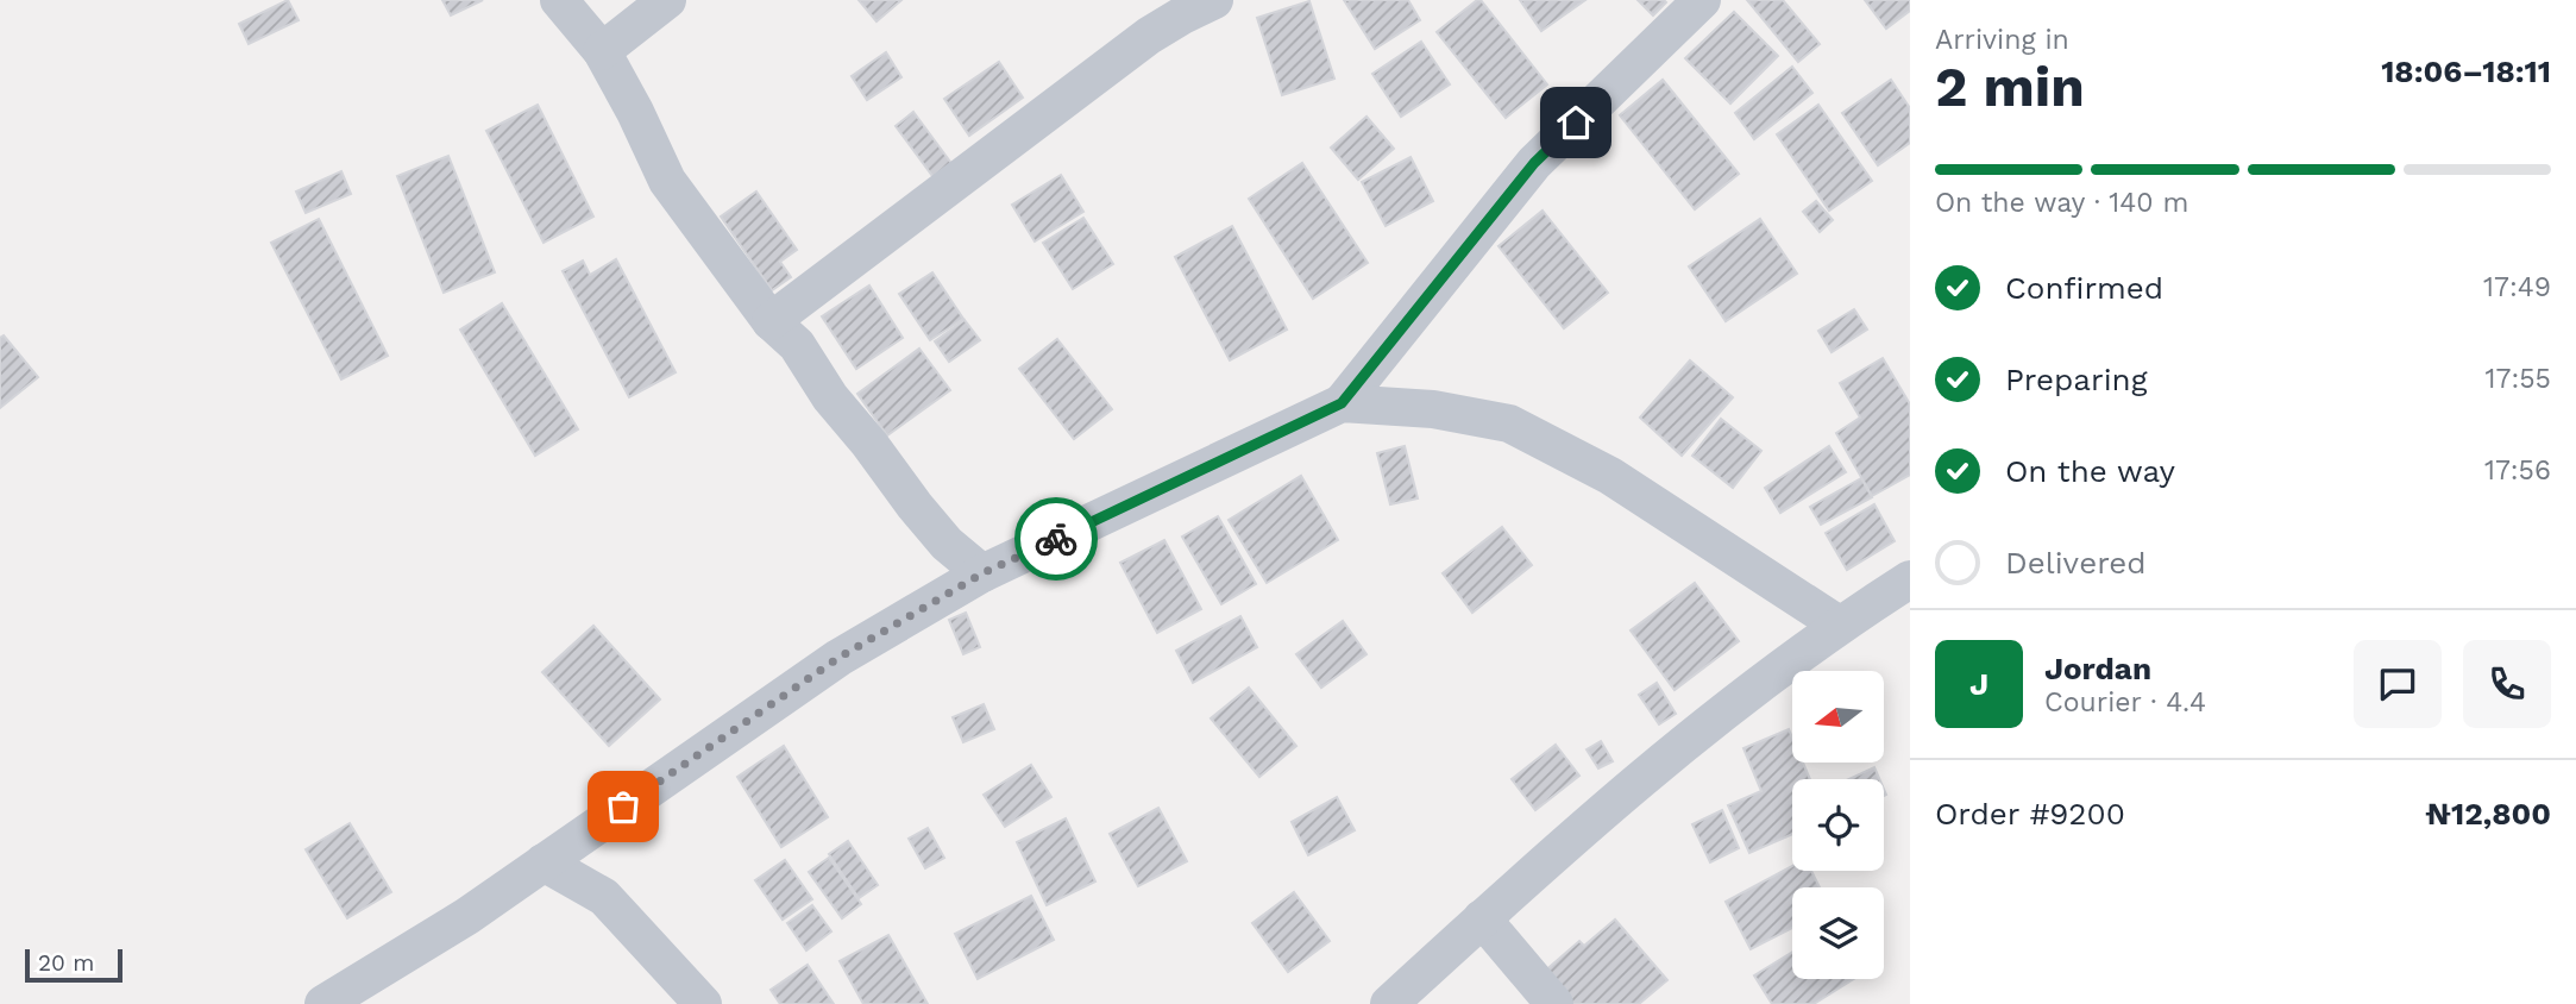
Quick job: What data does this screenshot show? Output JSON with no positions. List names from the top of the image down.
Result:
{
  "scale_bar": "20 m",
  "north": "left",
  "page": {
    "heading": ["2 min", "Arriving in", "18:06–18:11"],
    "panel": [
      "Jordan",
      "Courier · 4.4",
      "Order #9200",
      "₦12,800"
    ],
    "bar": "On the way · 140 m",
    "list": [
      ["Confirmed", "17:49"],
      ["Preparing", "17:55"],
      ["On the way", "17:56"],
      "Delivered"
    ],
    "round": "J",
    "scale": "20 m"
  }
}
